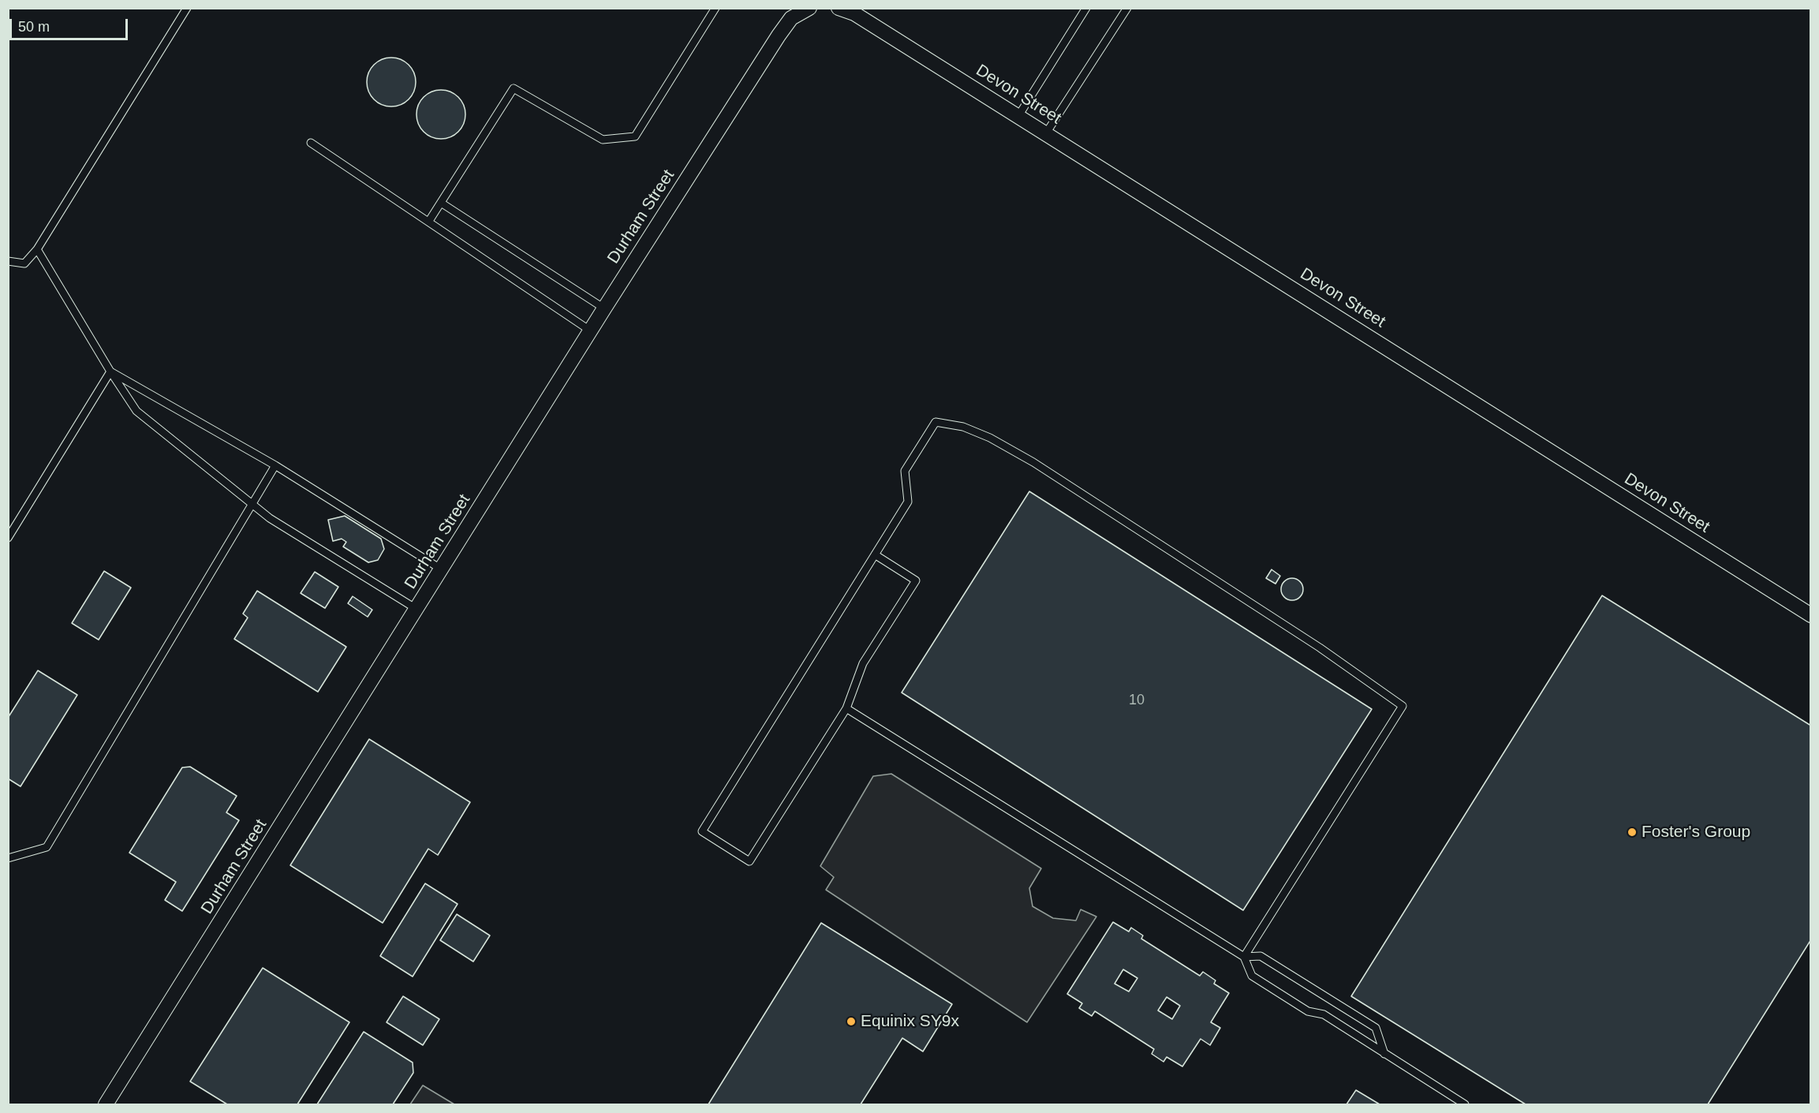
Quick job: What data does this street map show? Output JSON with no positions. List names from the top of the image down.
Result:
{
  "streets": {
    "street": ["Devon Street", "Durham Street"]
  },
  "places": ["Foster's Group", "Equinix SY9x"],
  "house_numbers": ["10"],
  "scale_bar": "50 m"
}
